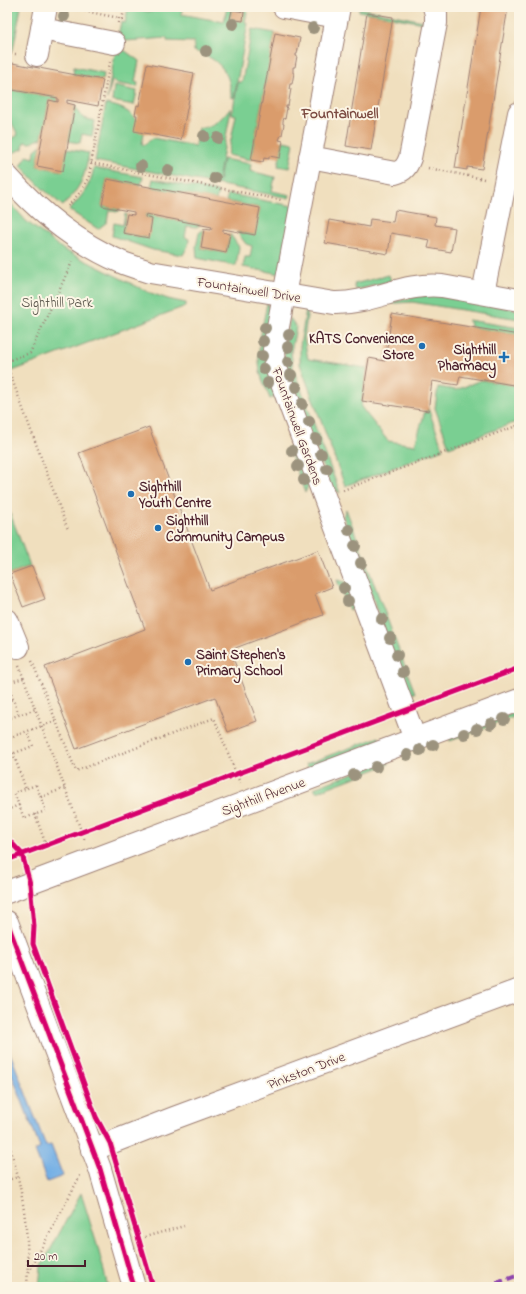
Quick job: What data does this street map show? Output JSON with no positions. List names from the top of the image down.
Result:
{
  "streets": {
    "street": [
      "Fountainwell Drive",
      "Fountainwell Gardens",
      "Sighthill Avenue",
      "Pinkston Drive"
    ]
  },
  "crossings": [
    ["Fountainwell Drive", "Fountainwell Gardens"],
    ["Fountainwell Gardens", "Sighthill Avenue"]
  ],
  "districts": ["Fountainwell"],
  "parks": ["Sighthill Park"],
  "places": {
    "other": [
      "KATS Convenience Store",
      "Sighthill Youth Centre",
      "Sighthill Community Campus",
      "Saint Stephen's Primary School"
    ],
    "health": ["Sighthill Pharmacy"]
  },
  "scale_bar": "20 m"
}
